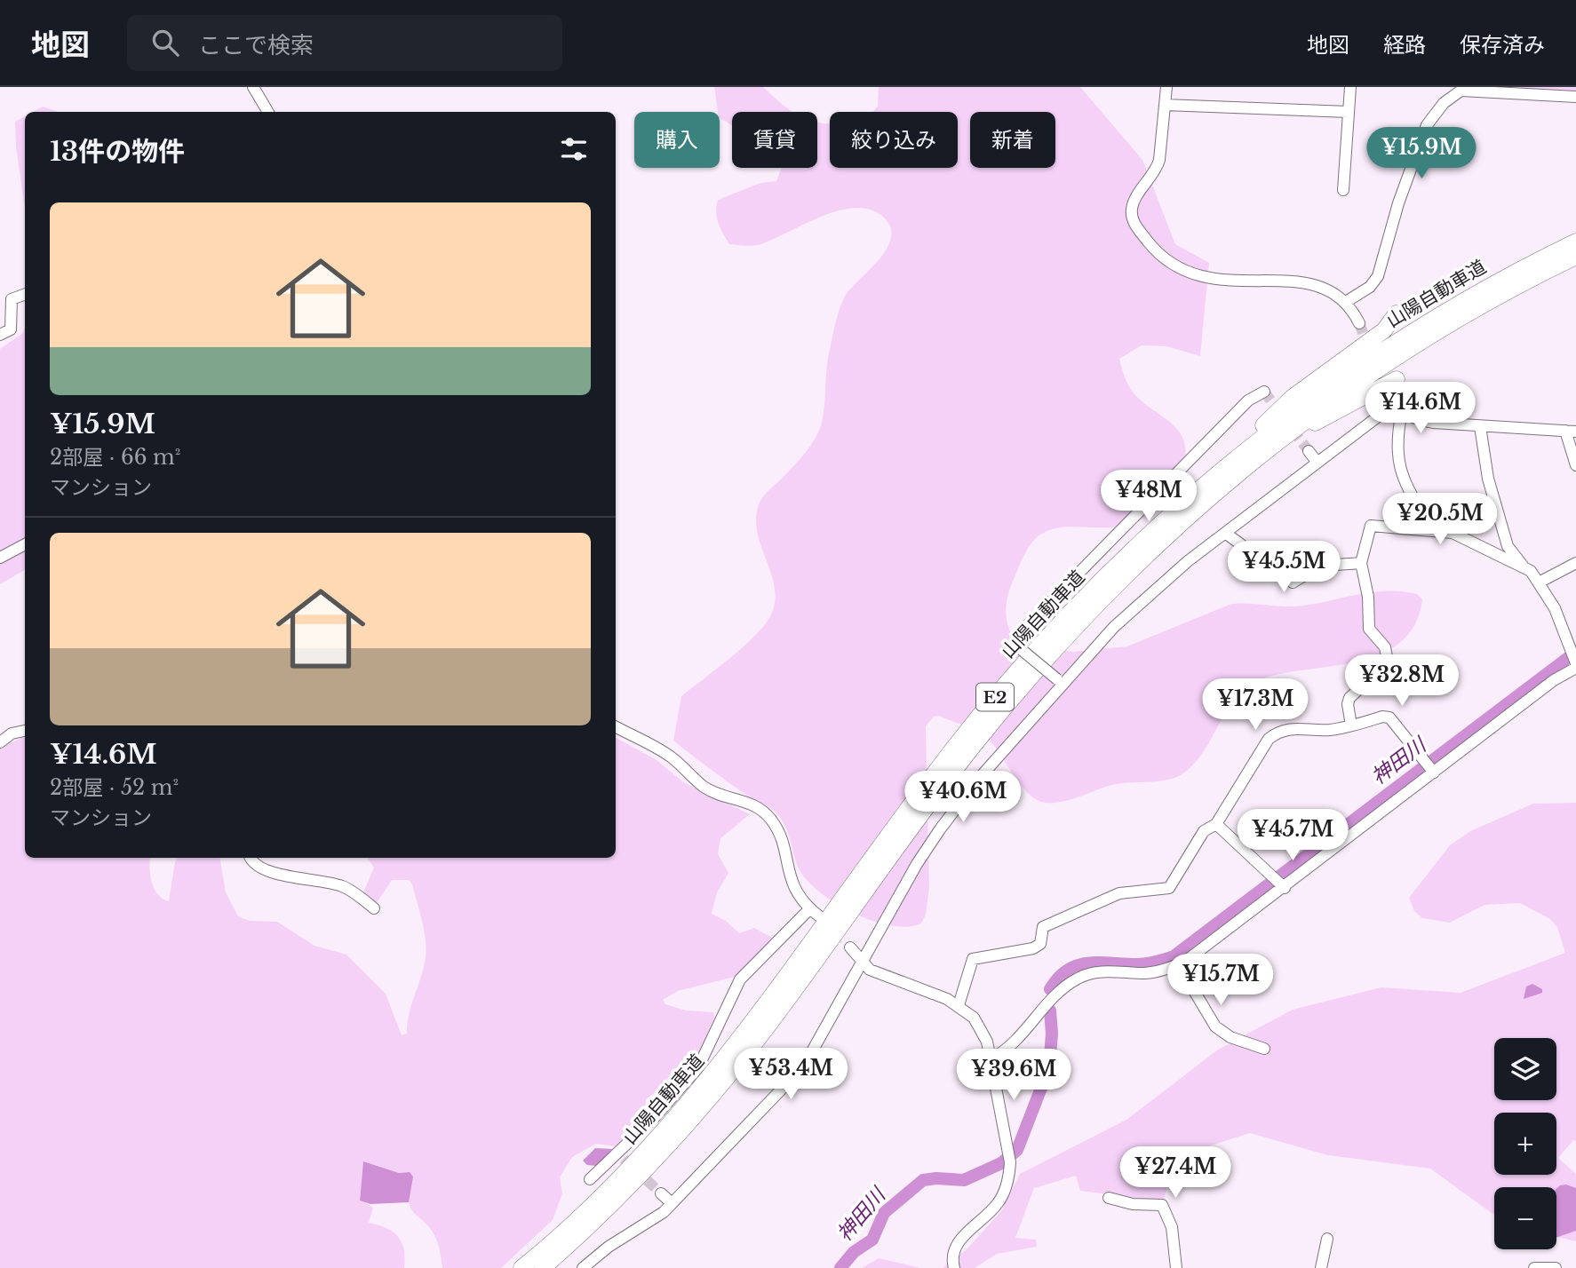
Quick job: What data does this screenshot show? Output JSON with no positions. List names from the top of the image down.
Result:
{
  "streets": {
    "highway": ["山陽自動車道", "E2"]
  },
  "water": ["神田川"],
  "page": {
    "header": "地図",
    "search": "ここで検索",
    "nav": ["地図", "経路", "保存済み"],
    "chip": [
      "購入",
      "賃貸",
      "絞り込み",
      "新着"
    ],
    "heading": "13件の物件",
    "price": [
      "¥15.9M",
      "¥14.6M",
      "¥48M",
      "¥20.5M",
      "¥45.5M",
      "¥32.8M",
      "¥17.3M",
      "¥40.6M",
      "¥45.7M",
      "¥15.7M",
      "¥53.4M",
      "¥39.6M",
      "¥27.4M"
    ],
    "list": [
      {
        "name": "¥15.9M",
        "note": "2部屋 · 66 m² · マンション"
      },
      {
        "name": "¥14.6M",
        "note": "2部屋 · 52 m² · マンション"
      }
    ],
    "map_buttons": ["+", "−"]
  }
}
